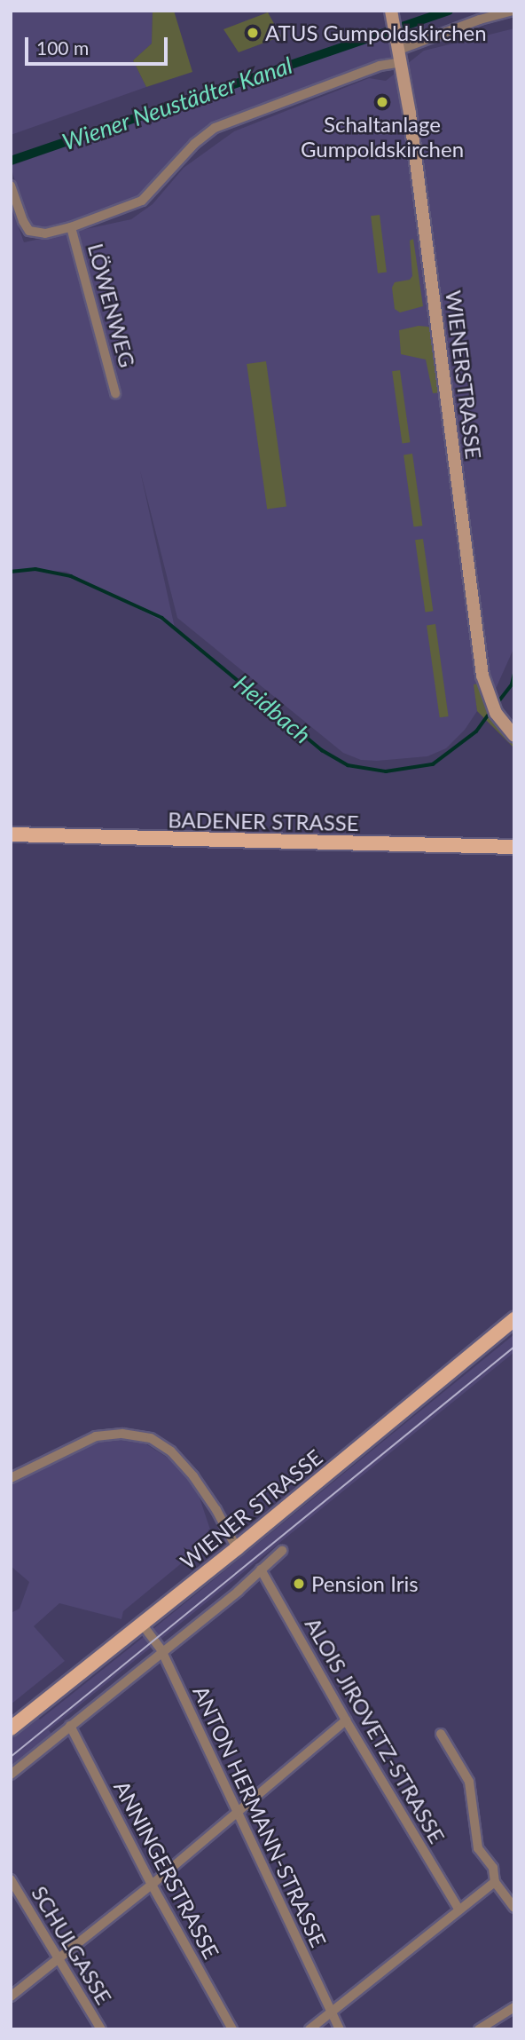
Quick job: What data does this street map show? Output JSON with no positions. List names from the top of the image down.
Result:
{
  "streets": {
    "main road": ["BADENER STRASSE", "WIENER STRASSE"],
    "street": [
      "LÖWENWEG",
      "WIENERSTRASSE",
      "ALOIS JIROVETZ-STRASSE",
      "ANTON HERMANN-STRASSE",
      "ANNINGERSTRASSE",
      "SCHULGASSE"
    ]
  },
  "crossings": [
    ["WIENER STRASSE", "ANTON HERMANN-STRASSE"]
  ],
  "water": ["Wiener Neustädter Kanal", "Heidbach"],
  "places": ["ATUS Gumpoldskirchen", "Schaltanlage Gumpoldskirchen", "Pension Iris"],
  "scale_bar": "100 m"
}
